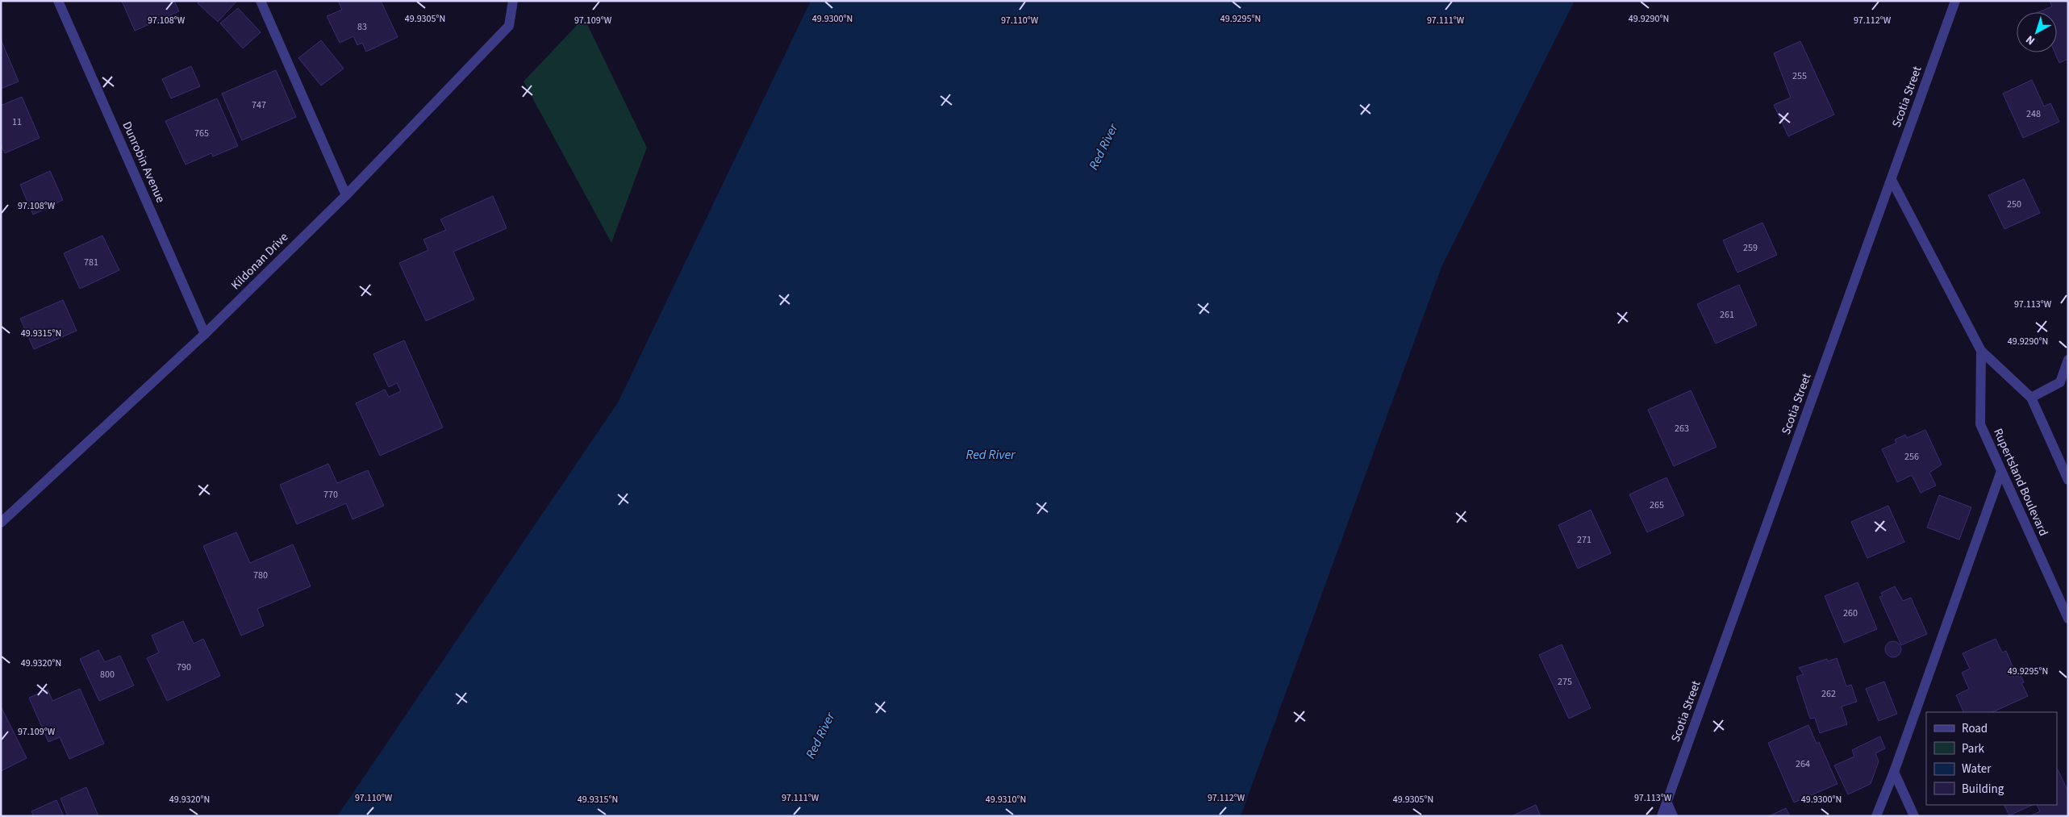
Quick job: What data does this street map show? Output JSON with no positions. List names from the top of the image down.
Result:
{
  "streets": {
    "street": [
      "Scotia Street",
      "Dunrobin Avenue",
      "Kildonan Drive",
      "Rupertsland Boulevard"
    ]
  },
  "crossings": [
    ["Scotia Street", "Rupertsland Boulevard"],
    ["Dunrobin Avenue", "Kildonan Drive"]
  ],
  "water": ["Red River"],
  "house_numbers": [
    "83",
    "255",
    "747",
    "248",
    "11",
    "765",
    "250",
    "259",
    "781",
    "261",
    "263",
    "256",
    "770",
    "265",
    "271",
    "780",
    "260",
    "790",
    "800",
    "275",
    "262",
    "264"
  ],
  "legend": [
    "Road",
    "Park",
    "Water",
    "Building"
  ],
  "north": "bottom left",
  "coordinates": [
    "49.9305°N",
    "49.9300°N",
    "49.9295°N",
    "49.9290°N",
    "97.108°W",
    "97.109°W",
    "97.110°W",
    "97.111°W",
    "97.112°W",
    "97.113°W",
    "49.9315°N",
    "49.9320°N",
    "49.9310°N"
  ]
}
